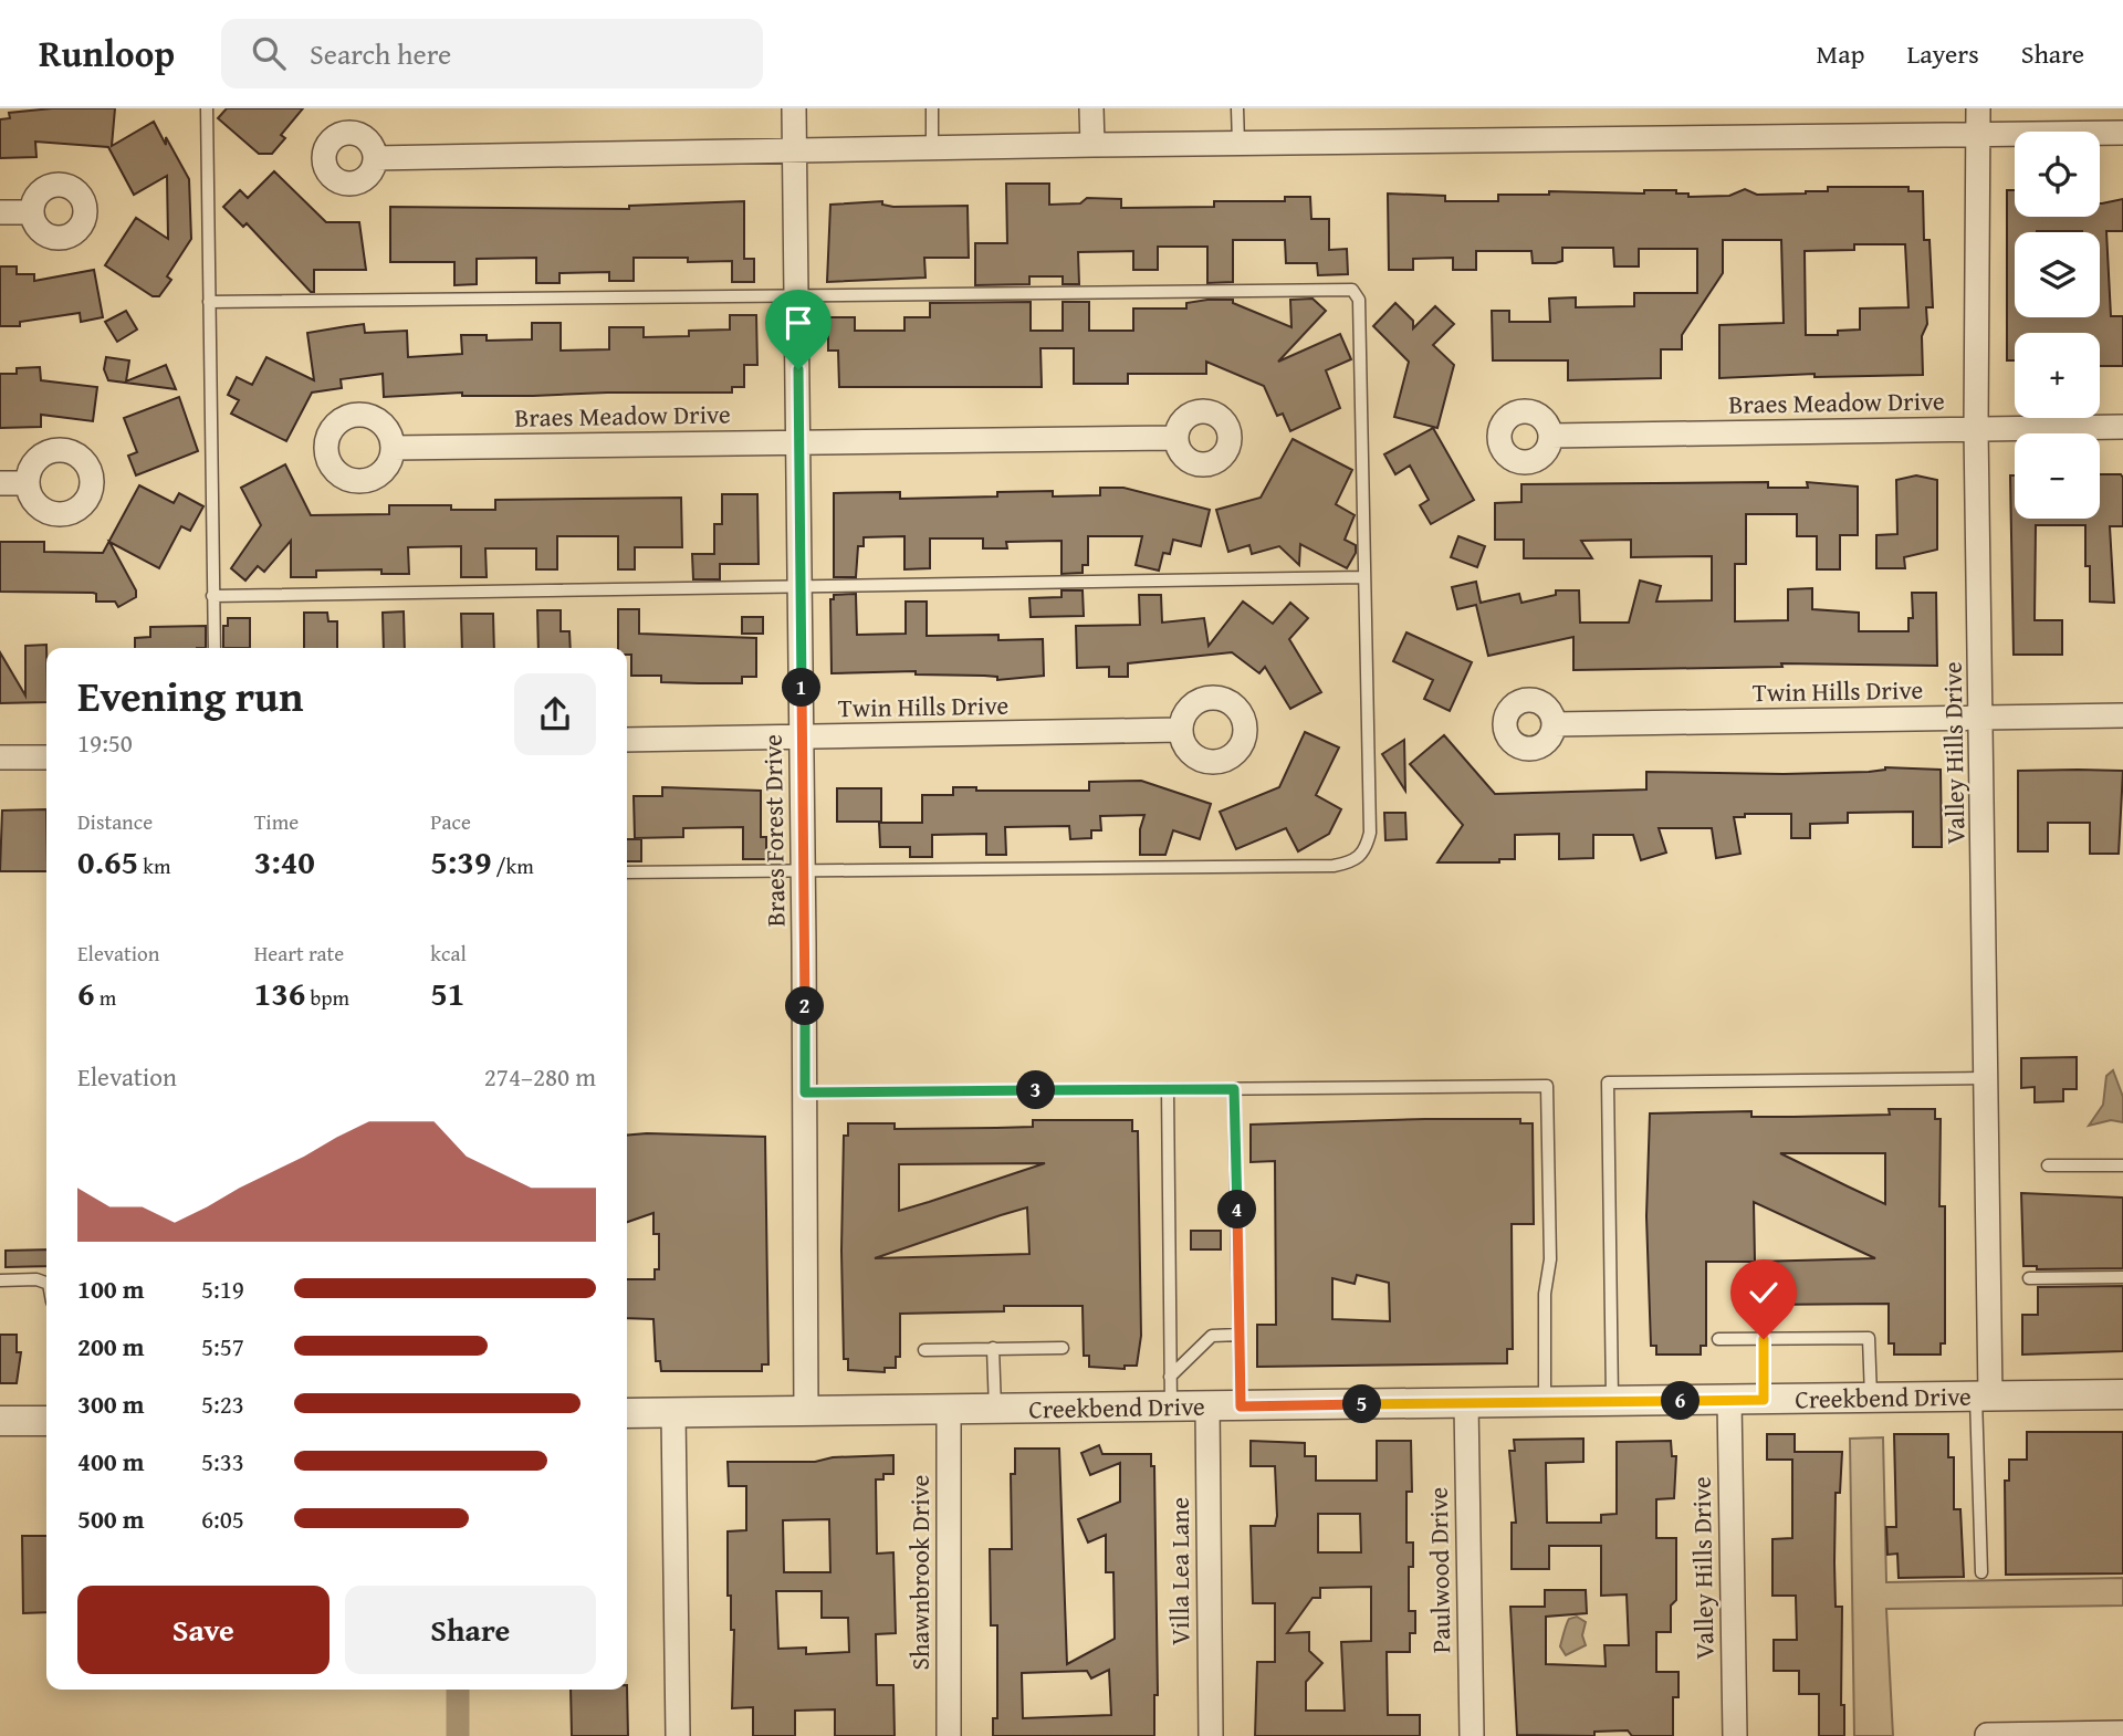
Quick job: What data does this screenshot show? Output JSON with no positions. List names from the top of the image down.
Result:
{
  "streets": {
    "street": [
      "Braes Meadow Drive",
      "Twin Hills Drive",
      "Valley Hills Drive",
      "Braes Forest Drive",
      "Creekbend Drive",
      "Paulwood Drive",
      "Villa Lea Lane",
      "Shawnbrook Drive"
    ]
  },
  "crossings": [
    ["Braes Meadow Drive", "Valley Hills Drive"],
    ["Braes Meadow Drive", "Braes Forest Drive"],
    ["Twin Hills Drive", "Valley Hills Drive"],
    ["Twin Hills Drive", "Braes Forest Drive"],
    ["Valley Hills Drive", "Creekbend Drive"],
    ["Braes Forest Drive", "Creekbend Drive"],
    ["Creekbend Drive", "Paulwood Drive"],
    ["Creekbend Drive", "Villa Lea Lane"],
    ["Creekbend Drive", "Shawnbrook Drive"]
  ],
  "page": {
    "header": "Runloop",
    "search": "Search here",
    "nav": ["Map", "Layers", "Share"],
    "map_buttons": ["+", "−"],
    "heading": ["Evening run", "19:50"],
    "pins": [
      "1",
      "2",
      "3",
      "4",
      "6",
      "5"
    ],
    "stats": [
      ["Distance", "0.65 km"],
      ["Time", "3:40"],
      ["Pace", "5:39 /km"],
      ["Elevation", "6 m"],
      ["Heart rate", "136 bpm"],
      ["kcal", "51"]
    ],
    "chart": ["Elevation", "274–280 m"],
    "list": [
      {
        "name": "100 m",
        "note": "5:19"
      },
      {
        "name": "200 m",
        "note": "5:57"
      },
      {
        "name": "300 m",
        "note": "5:23"
      },
      {
        "name": "400 m",
        "note": "5:33"
      },
      {
        "name": "500 m",
        "note": "6:05"
      }
    ],
    "buttons": ["Save", "Share"]
  }
}
